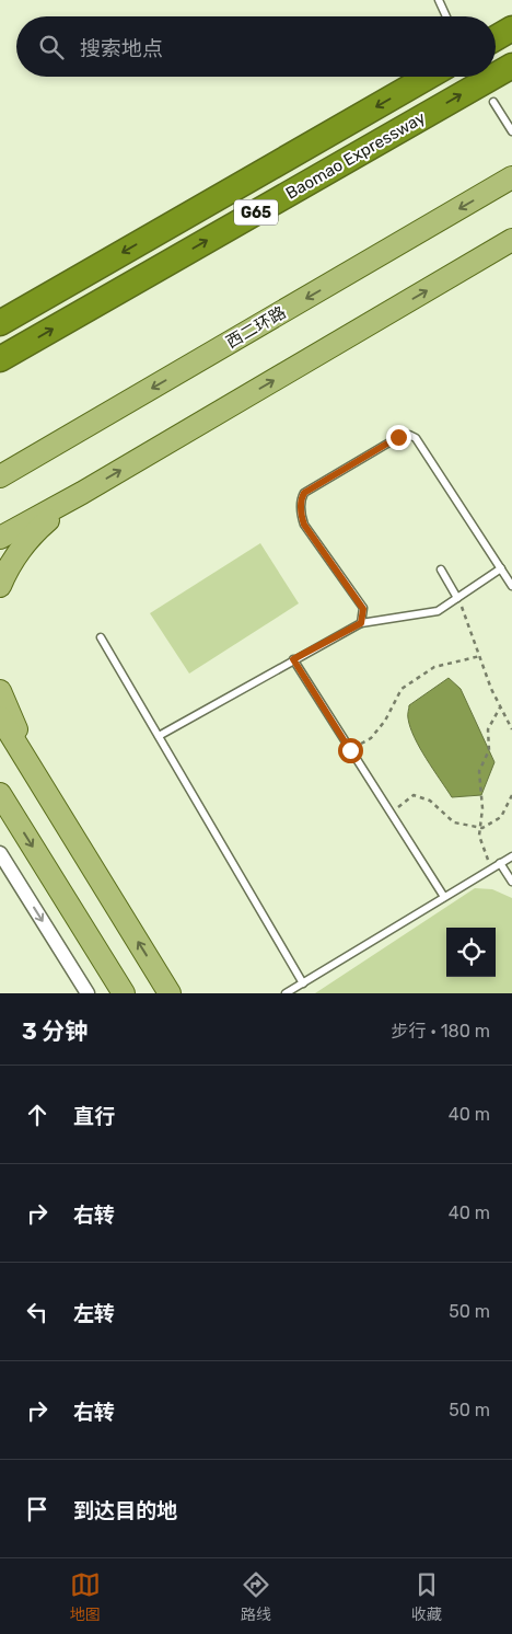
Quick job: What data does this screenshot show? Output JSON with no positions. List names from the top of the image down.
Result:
{
  "streets": {
    "highway": ["Baomao Expressway", "G65"],
    "main road": ["西二环路"]
  },
  "page": {
    "search": "搜索地点",
    "heading": ["3 分钟", "步行 · 180 m"],
    "list": [
      ["直行", "40 m"],
      ["右转", "40 m"],
      ["左转", "50 m"],
      ["右转", "50 m"],
      "到达目的地"
    ],
    "nav": ["地图", "路线", "收藏"]
  }
}
